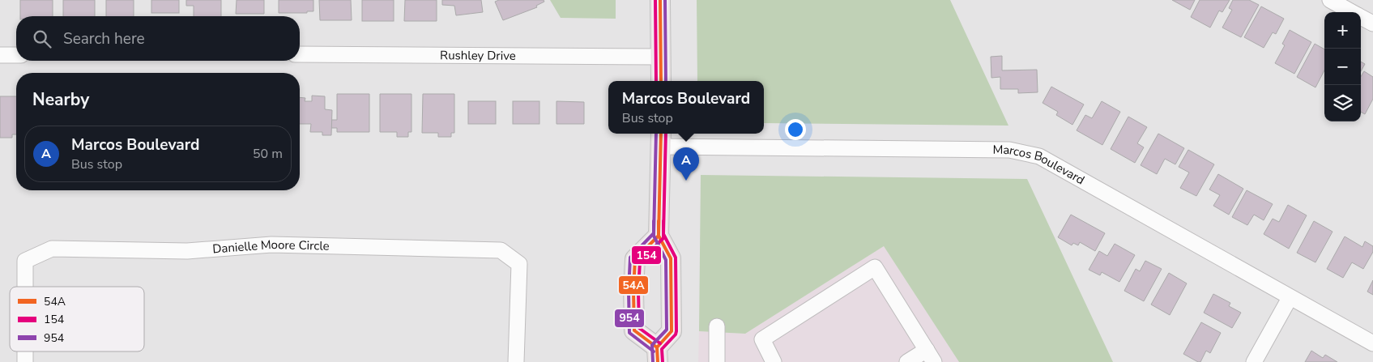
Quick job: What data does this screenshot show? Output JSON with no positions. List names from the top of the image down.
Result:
{
  "streets": {
    "street": ["Rushley Drive", "Marcos Boulevard", "Danielle Moore Circle"]
  },
  "lines": ["transit line 54A", "transit line 154", "transit line 954"],
  "legend": ["54A", "154", "954"],
  "page": {
    "map_buttons": ["+", "−"],
    "search": "Search here",
    "heading": "Nearby",
    "popup": ["Marcos Boulevard", "Bus stop"],
    "list": [
      {
        "mark": "A",
        "name": "Marcos Boulevard",
        "note": "Bus stop",
        "value": "50 m"
      }
    ],
    "pins": "A"
  }
}
